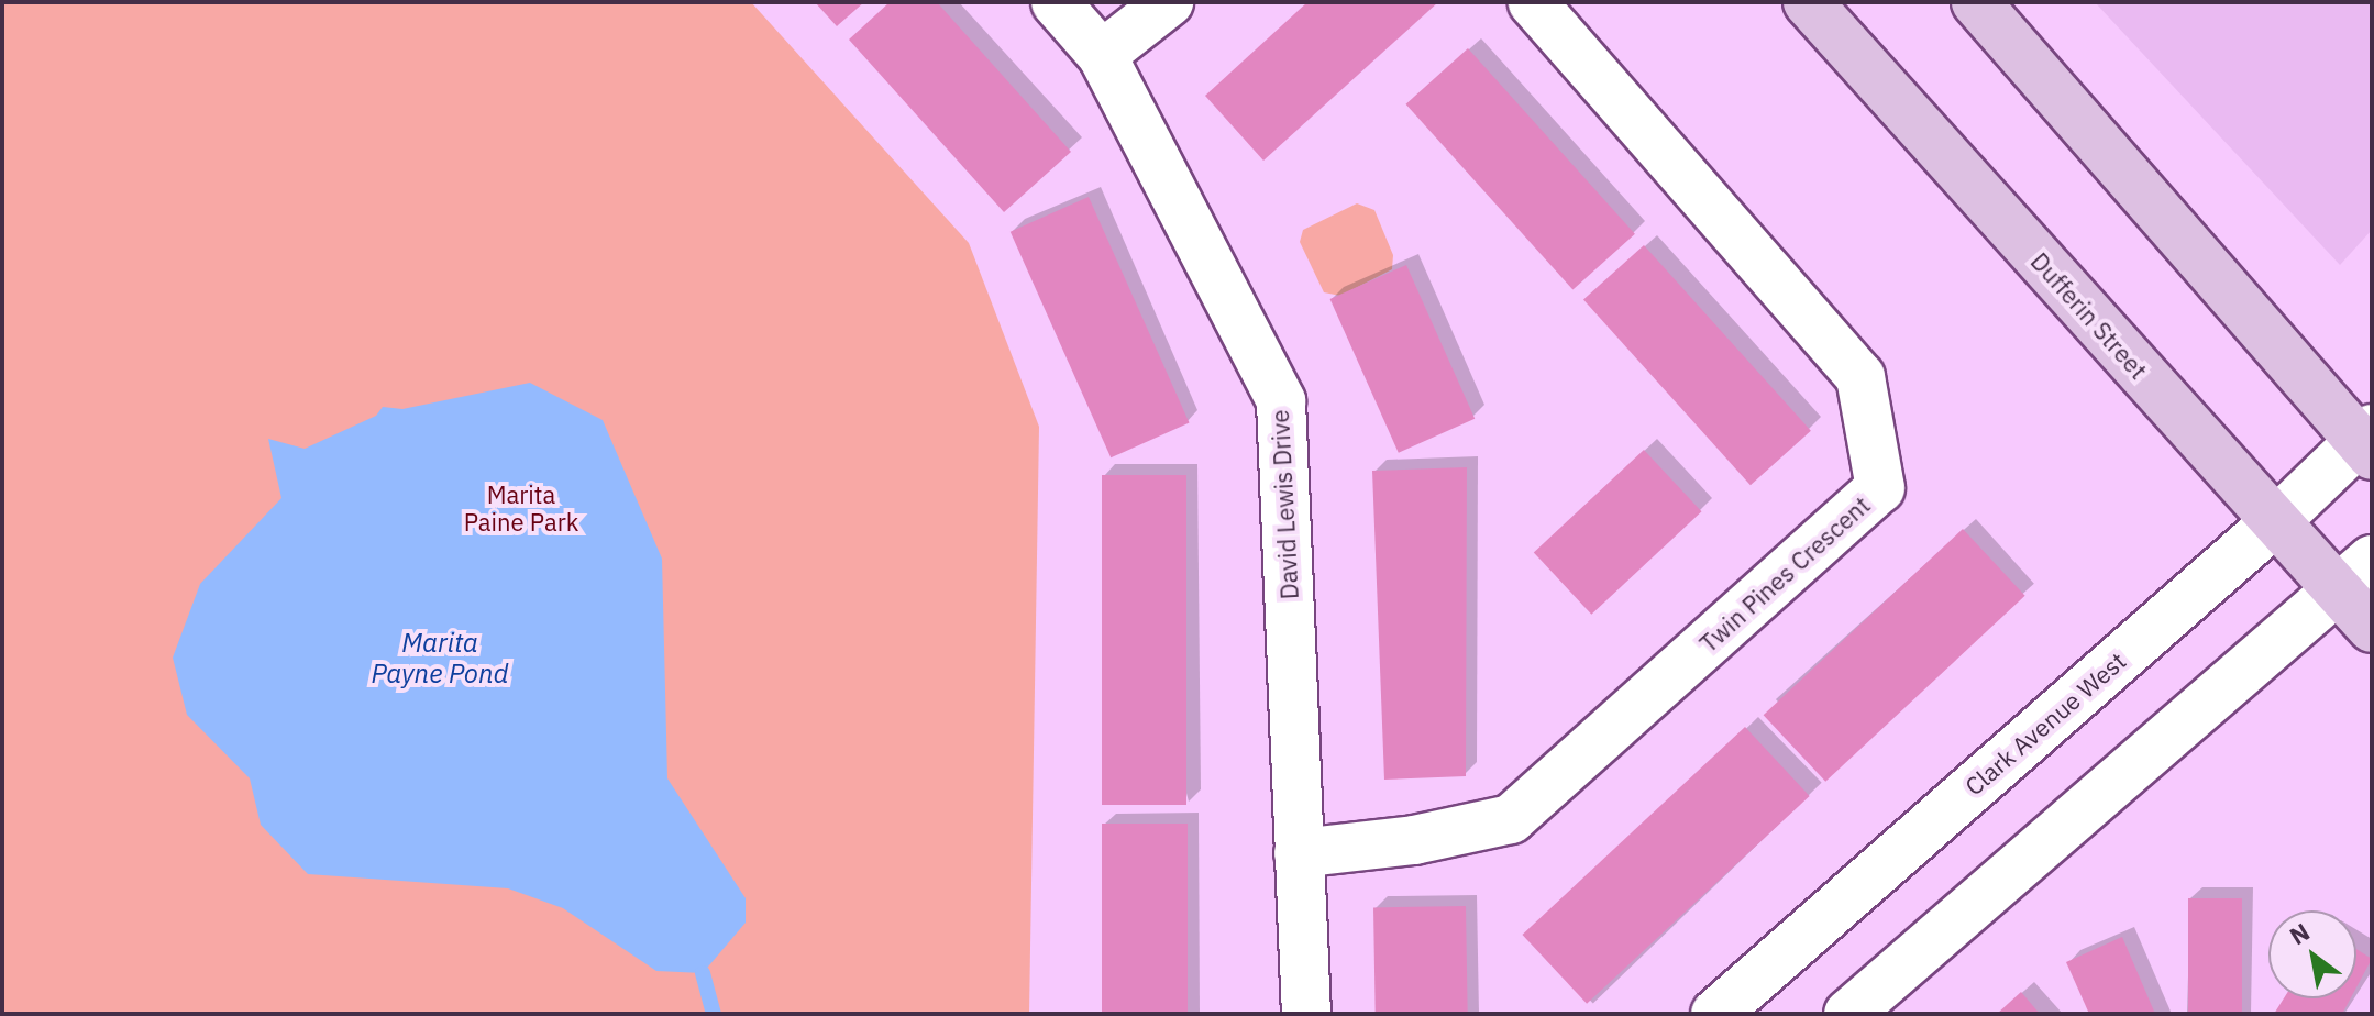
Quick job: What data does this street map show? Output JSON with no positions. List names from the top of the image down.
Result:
{
  "streets": {
    "main road": ["Dufferin Street"],
    "street": ["David Lewis Drive", "Twin Pines Crescent", "Clark Avenue West"]
  },
  "crossings": [
    ["Dufferin Street", "Clark Avenue West"],
    ["David Lewis Drive", "Twin Pines Crescent"]
  ],
  "water": ["Marita Payne Pond"],
  "parks": ["Marita Paine Park"],
  "north": "top left"
}
